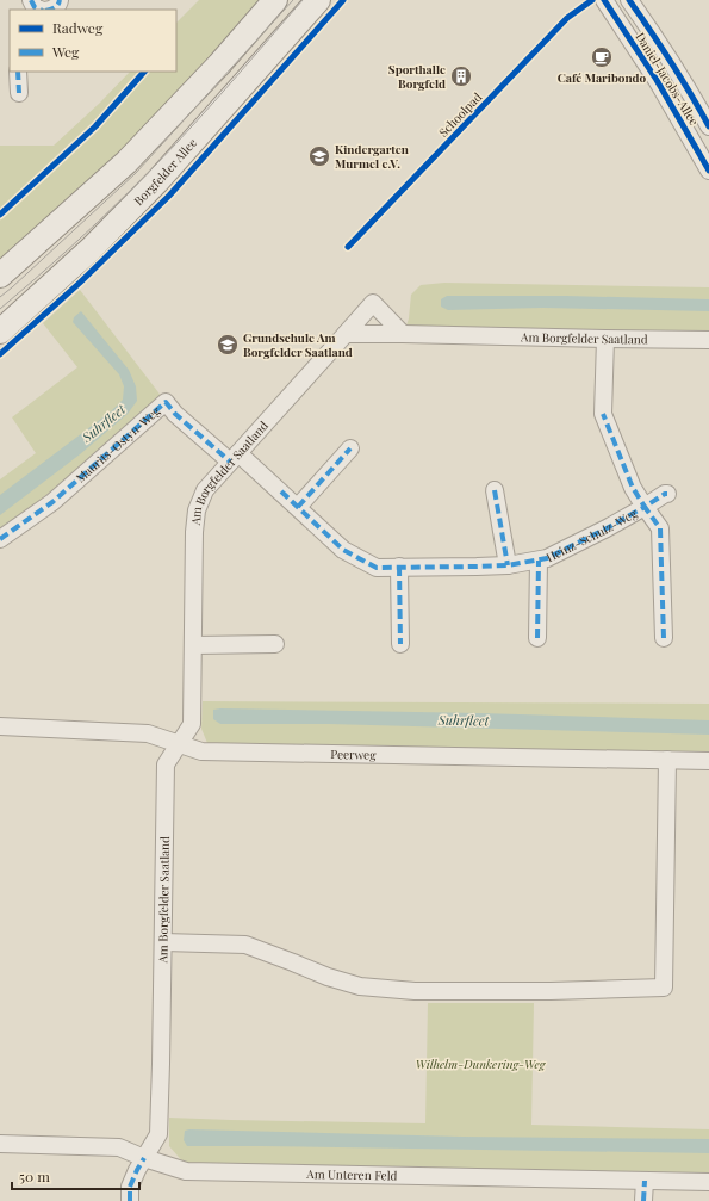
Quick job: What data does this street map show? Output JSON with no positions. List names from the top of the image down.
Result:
{
  "streets": {
    "main road": ["Borgfelder Allee"],
    "street": [
      "Daniel-Jacobs-Allee",
      "Am Borgfelder Saatland",
      "Maurits-Ostyn-Weg",
      "Heinz-Schulz-Weg",
      "Peerweg",
      "Am Unteren Feld"
    ],
    "cycle path": ["Schoolpad"]
  },
  "crossings": [
    ["Am Borgfelder Saatland", "Maurits-Ostyn-Weg"],
    ["Am Borgfelder Saatland", "Heinz-Schulz-Weg"],
    ["Am Borgfelder Saatland", "Peerweg"],
    ["Am Borgfelder Saatland", "Am Unteren Feld"],
    ["Maurits-Ostyn-Weg", "Heinz-Schulz-Weg"]
  ],
  "water": ["Suhrfleet"],
  "parks": ["Wilhelm-Dunkering-Weg"],
  "places": {
    "cafe": ["Café Maribondo"],
    "building": ["Sporthalle Borgfeld"],
    "school or university": ["Kindergarten Murmel e.V.", "Grundschule Am Borgfelder Saatland"]
  },
  "legend": ["Radweg", "Weg"],
  "scale_bar": "50 m"
}
